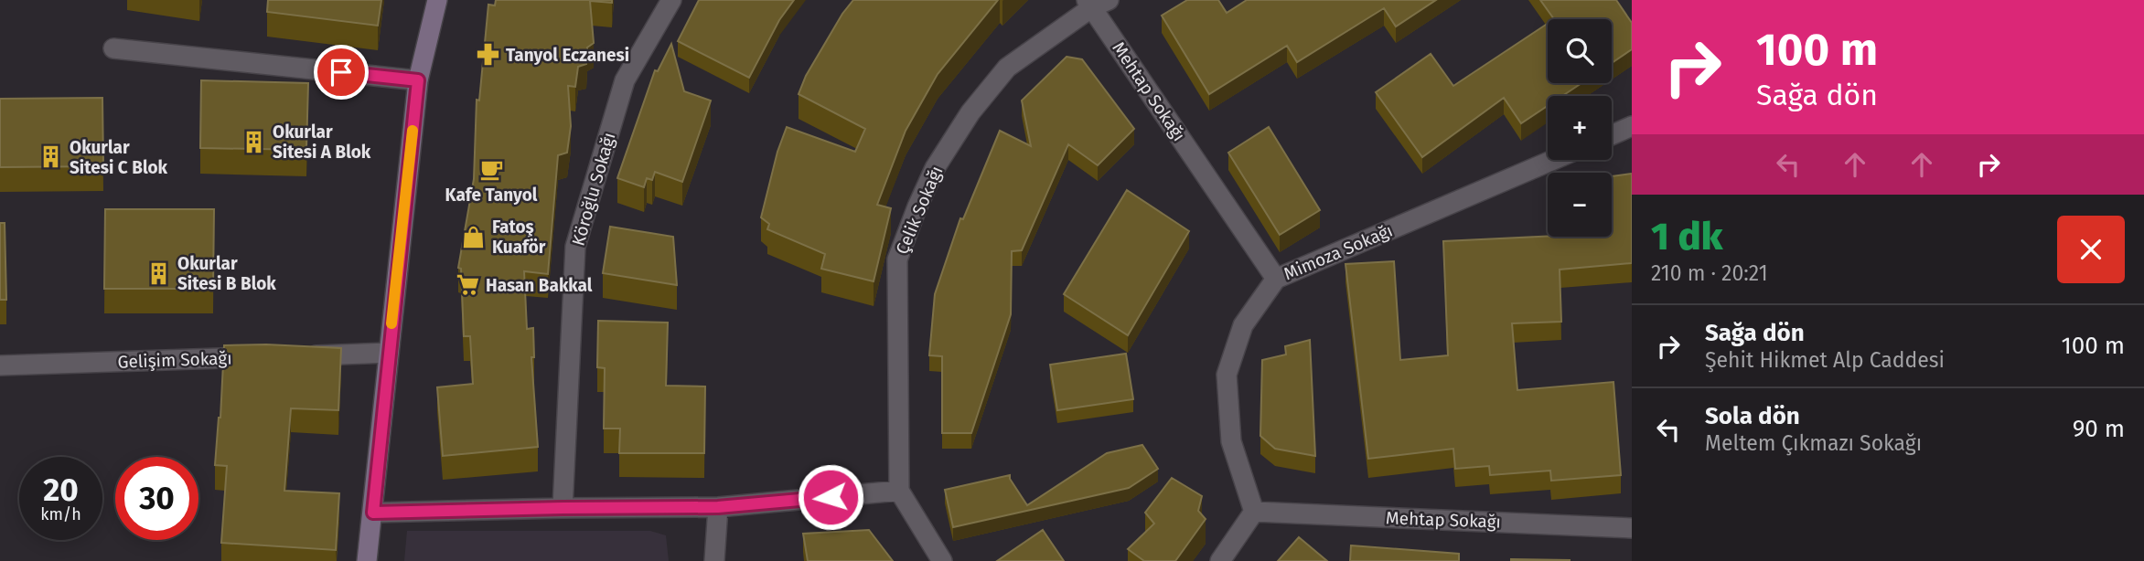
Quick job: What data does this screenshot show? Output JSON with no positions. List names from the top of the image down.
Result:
{
  "streets": {
    "street": [
      "Mehtap Sokağı",
      "Köroğlu Sokağı",
      "Çelik Sokağı",
      "Mimoza Sokağı",
      "Gelişim Sokağı"
    ]
  },
  "crossings": [
    ["Mehtap Sokağı", "Çelik Sokağı"],
    ["Mehtap Sokağı", "Mimoza Sokağı"]
  ],
  "places": {
    "pharmacy": ["Tanyol Eczanesi"],
    "building": ["Okurlar Sitesi A Blok", "Okurlar Sitesi C Blok", "Okurlar Sitesi B Blok"],
    "cafe": ["Kafe Tanyol"],
    "shop": ["Fatoş Kuaför"],
    "supermarket": ["Hasan Bakkal"]
  },
  "page": {
    "turn": ["100 m", "Sağa dön"],
    "map_buttons": ["+", "−"],
    "heading": ["1 dk", "210 m · 20:21"],
    "list": [
      {
        "name": "Sağa dön",
        "note": "Şehit Hikmet Alp Caddesi",
        "value": "100 m"
      },
      {
        "name": "Sola dön",
        "note": "Meltem Çıkmazı Sokağı",
        "value": "90 m"
      }
    ],
    "speed": "20 km/h",
    "limit": "30"
  }
}
